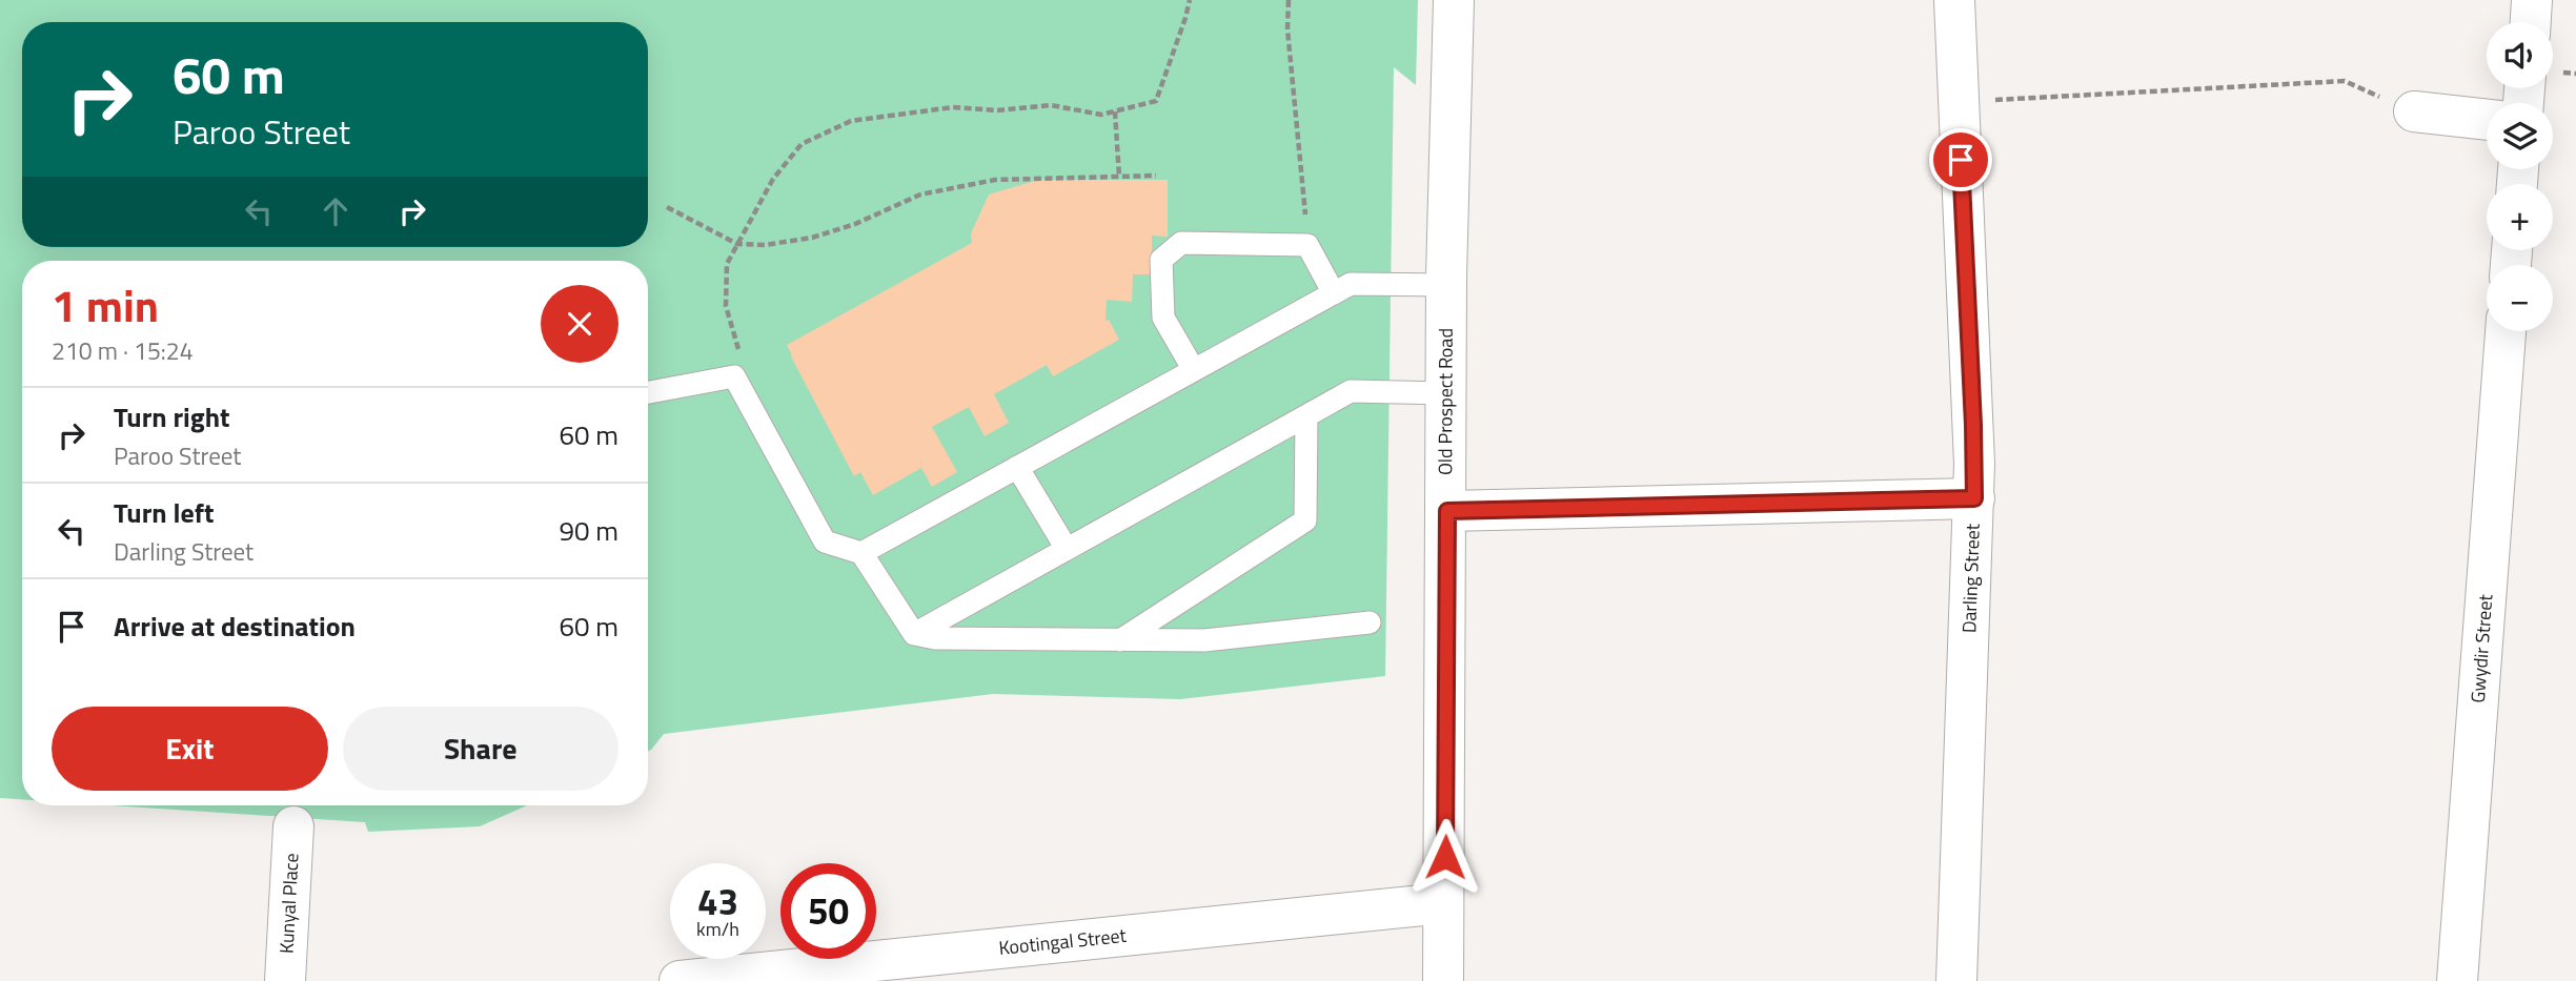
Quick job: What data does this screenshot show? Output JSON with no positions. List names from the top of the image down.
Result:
{
  "streets": {
    "street": [
      "Old Prospect Road",
      "Darling Street",
      "Gwydir Street",
      "Kunyal Place",
      "Kootingal Street"
    ]
  },
  "crossings": [
    ["Old Prospect Road", "Kootingal Street"]
  ],
  "page": {
    "map_buttons": ["+", "−"],
    "turn": ["60 m", "Paroo Street"],
    "heading": ["1 min", "210 m · 15:24"],
    "list": [
      {
        "name": "Turn right",
        "note": "Paroo Street",
        "value": "60 m"
      },
      {
        "name": "Turn left",
        "note": "Darling Street",
        "value": "90 m"
      },
      {
        "name": "Arrive at destination",
        "value": "60 m"
      }
    ],
    "buttons": ["Exit", "Share"],
    "speed": "43 km/h",
    "limit": "50"
  }
}
